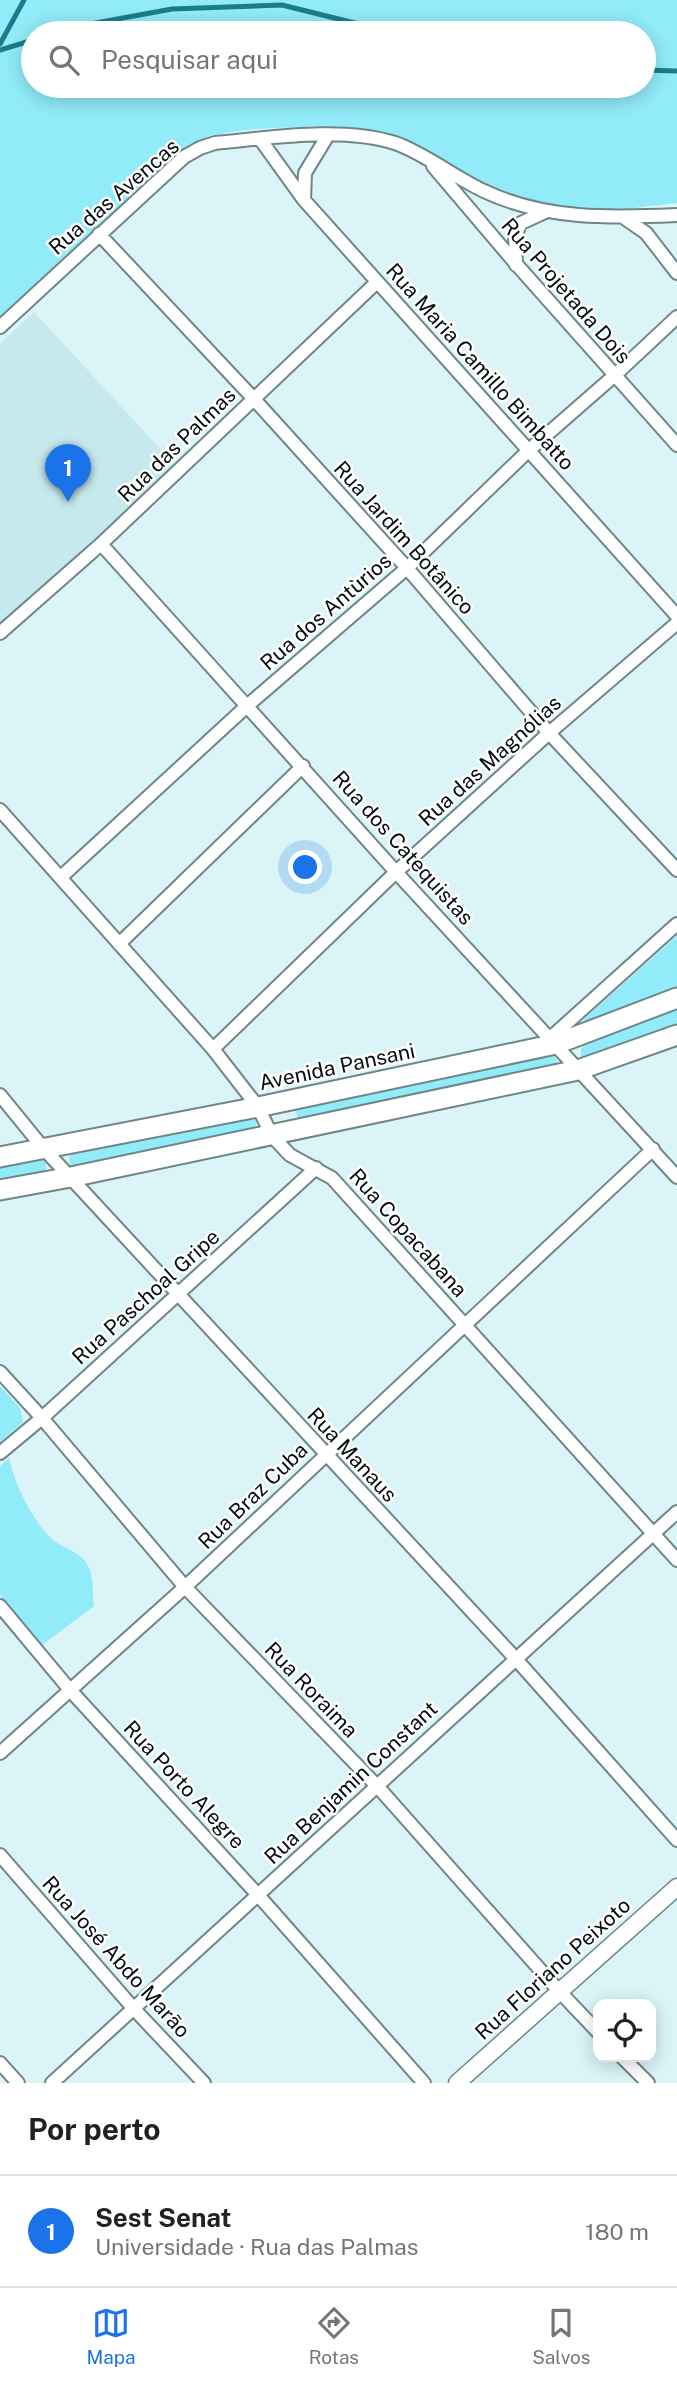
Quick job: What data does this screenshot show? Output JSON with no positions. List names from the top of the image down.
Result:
{
  "streets": {
    "main road": ["Avenida Pansani"],
    "street": [
      "Rua das Avencas",
      "Rua Projetada Dois",
      "Rua Maria Camillo Bimbatto",
      "Rua das Palmas",
      "Rua Jardim Botânico",
      "Rua dos Antùrios",
      "Rua das Magnólias",
      "Rua dos Catequistas",
      "Rua Copacabana",
      "Rua Paschoal Gripe",
      "Rua Manaus",
      "Rua Braz Cuba",
      "Rua Roraima",
      "Rua Benjamin Constant",
      "Rua Porto Alegre",
      "Rua José Abdo Marão",
      "Rua Floriano Peixoto"
    ]
  },
  "crossings": [
    ["Rua das Avencas", "Rua Projetada Dois"],
    ["Rua das Avencas", "Rua Maria Camillo Bimbatto"],
    ["Rua das Avencas", "Rua Jardim Botânico"],
    ["Rua Projetada Dois", "Rua dos Antùrios"],
    ["Rua Maria Camillo Bimbatto", "Rua das Palmas"],
    ["Rua Maria Camillo Bimbatto", "Rua dos Antùrios"],
    ["Rua das Palmas", "Rua Jardim Botânico"],
    ["Rua das Palmas", "Rua dos Catequistas"],
    ["Rua Jardim Botânico", "Rua dos Antùrios"],
    ["Rua Jardim Botânico", "Rua das Magnólias"],
    ["Rua dos Antùrios", "Rua dos Catequistas"],
    ["Rua dos Antùrios", "Rua Copacabana"],
    ["Rua das Magnólias", "Rua dos Catequistas"],
    ["Rua das Magnólias", "Rua Copacabana"],
    ["Rua dos Catequistas", "Avenida Pansani"],
    ["Rua dos Catequistas", "Rua Braz Cuba"],
    ["Avenida Pansani", "Rua Copacabana"],
    ["Avenida Pansani", "Rua Manaus"],
    ["Rua Copacabana", "Rua Paschoal Gripe"],
    ["Rua Copacabana", "Rua Braz Cuba"],
    ["Rua Copacabana", "Rua Benjamin Constant"],
    ["Rua Paschoal Gripe", "Rua Manaus"],
    ["Rua Paschoal Gripe", "Rua Roraima"],
    ["Rua Manaus", "Rua Braz Cuba"],
    ["Rua Manaus", "Rua Benjamin Constant"],
    ["Rua Braz Cuba", "Rua Roraima"],
    ["Rua Braz Cuba", "Rua Porto Alegre"],
    ["Rua Roraima", "Rua Benjamin Constant"],
    ["Rua Roraima", "Rua Floriano Peixoto"],
    ["Rua Benjamin Constant", "Rua Porto Alegre"],
    ["Rua Benjamin Constant", "Rua José Abdo Marão"]
  ],
  "page": {
    "search": "Pesquisar aqui",
    "pins": "1",
    "heading": "Por perto",
    "list": [
      {
        "mark": "1",
        "name": "Sest Senat",
        "note": "Universidade · Rua das Palmas",
        "value": "180 m"
      }
    ],
    "nav": ["Mapa", "Rotas", "Salvos"]
  }
}
